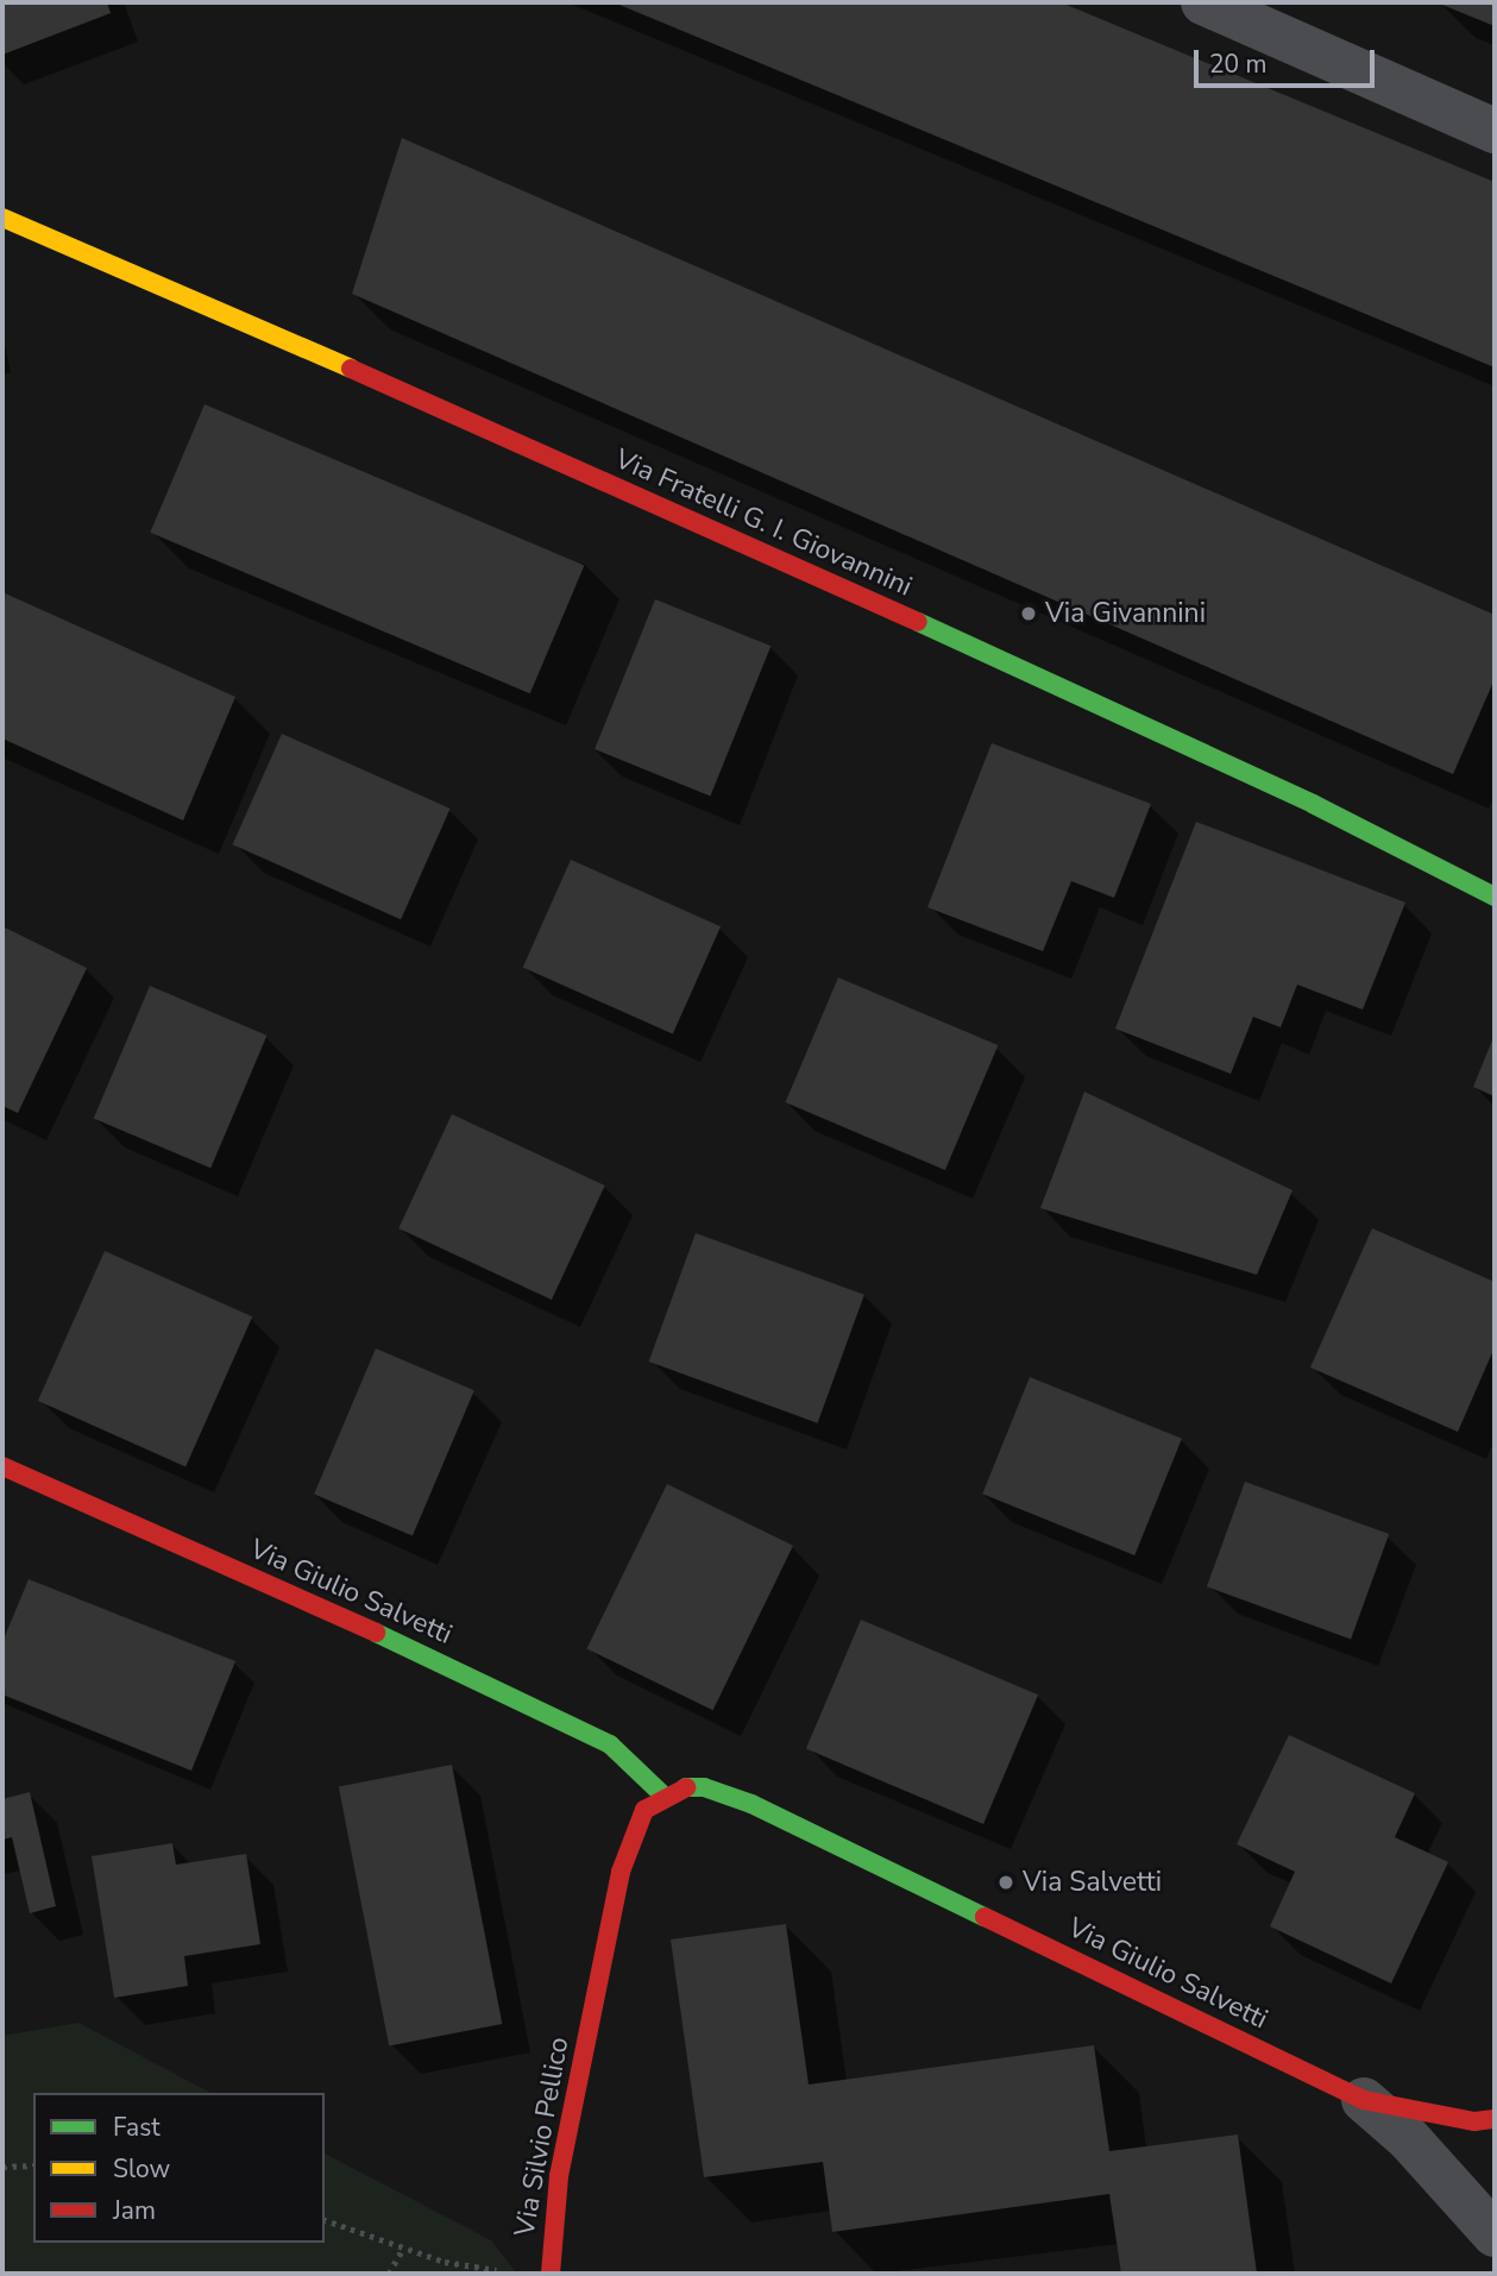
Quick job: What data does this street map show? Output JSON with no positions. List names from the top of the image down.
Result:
{
  "streets": {
    "street": ["Via Fratelli G. I. Giovannini", "Via Giulio Salvetti", "Via Silvio Pellico"]
  },
  "crossings": [
    ["Via Giulio Salvetti", "Via Silvio Pellico"]
  ],
  "places": ["Via Givannini", "Via Salvetti"],
  "legend": ["Fast", "Slow", "Jam"],
  "scale_bar": "20 m"
}
